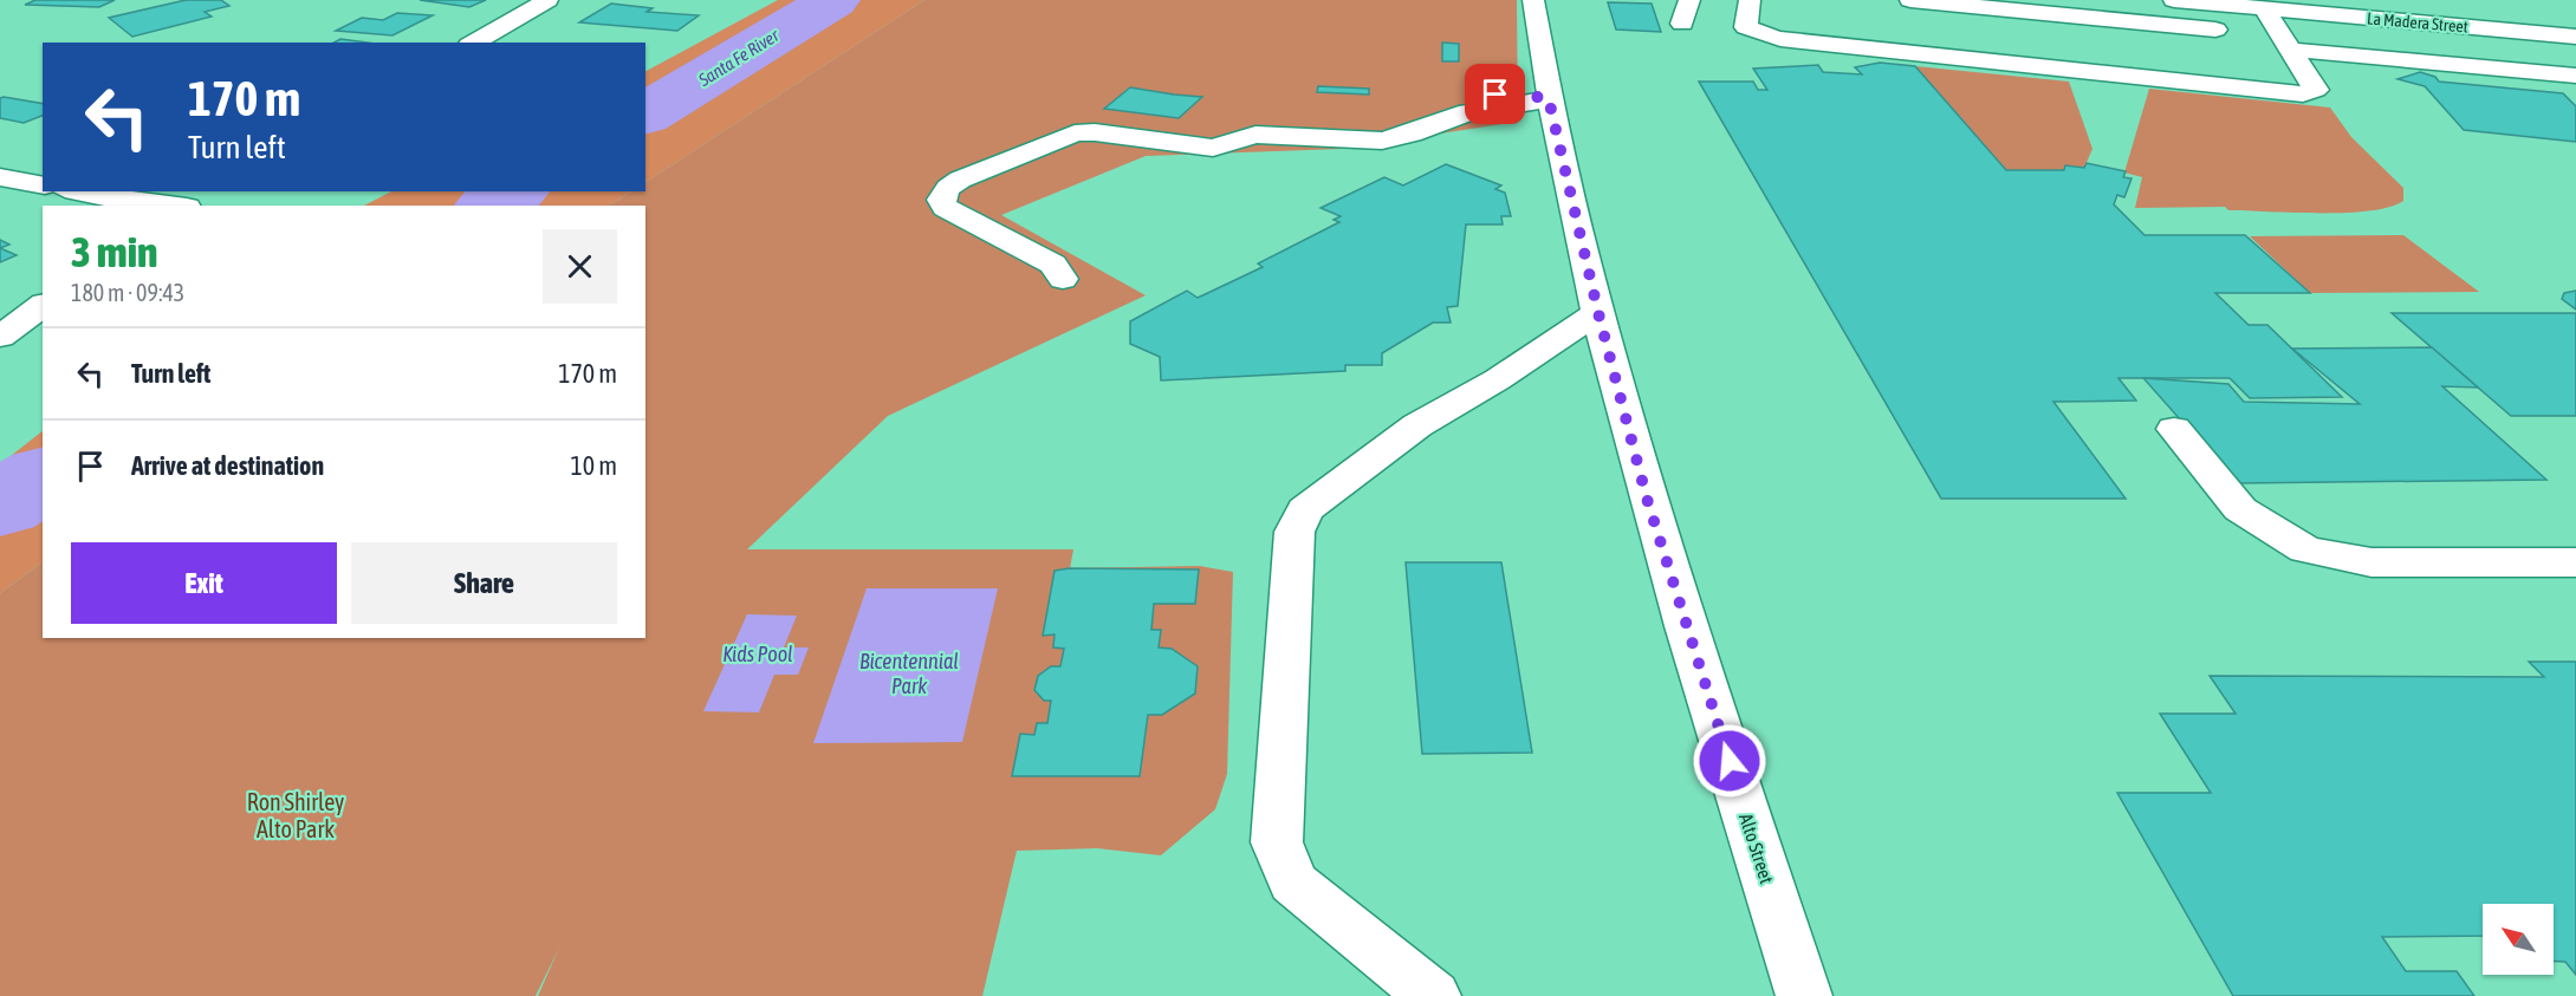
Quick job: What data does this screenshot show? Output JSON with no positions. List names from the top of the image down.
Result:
{
  "streets": {
    "street": ["La Madera Street", "Alto Street"]
  },
  "water": ["Santa Fe River", "Kids Pool", "Bicentennial Park"],
  "parks": ["Ron Shirley Alto Park"],
  "north": "top left",
  "page": {
    "turn": ["170 m", "Turn left"],
    "heading": ["3 min", "180 m · 09:43"],
    "list": [
      {
        "name": "Turn left",
        "value": "170 m"
      },
      {
        "name": "Arrive at destination",
        "value": "10 m"
      }
    ],
    "buttons": ["Exit", "Share"]
  }
}
